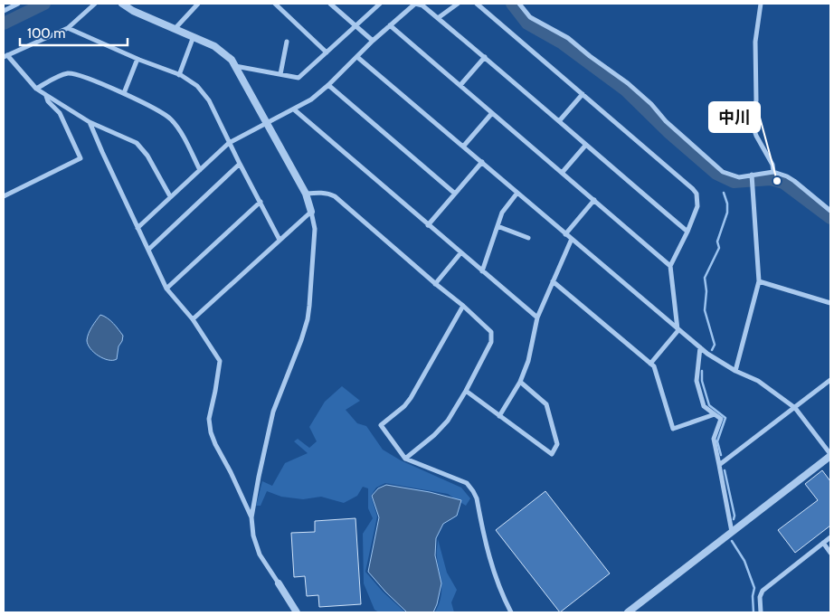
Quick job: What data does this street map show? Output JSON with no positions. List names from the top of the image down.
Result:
{
  "places": ["中川"],
  "scale_bar": "100 m"
}
